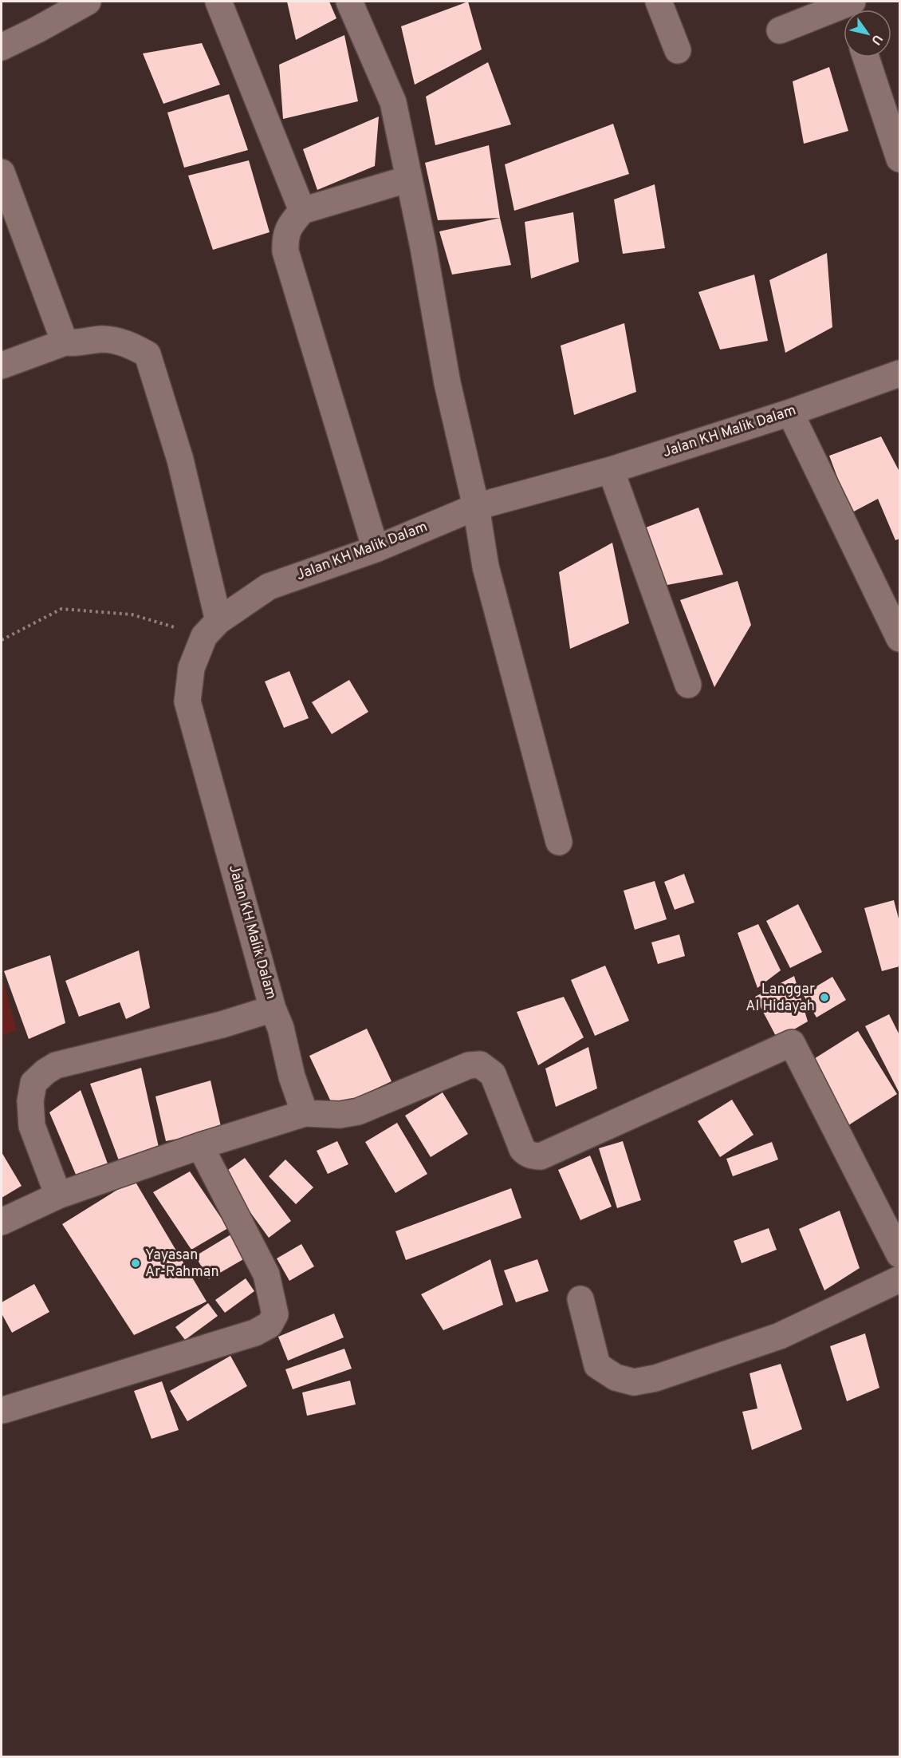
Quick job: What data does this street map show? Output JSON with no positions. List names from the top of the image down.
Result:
{
  "streets": {
    "street": ["Jalan KH Malik Dalam"]
  },
  "places": ["Langgar Al Hidayah", "Yayasan Ar-Rahman"],
  "north": "bottom right"
}
